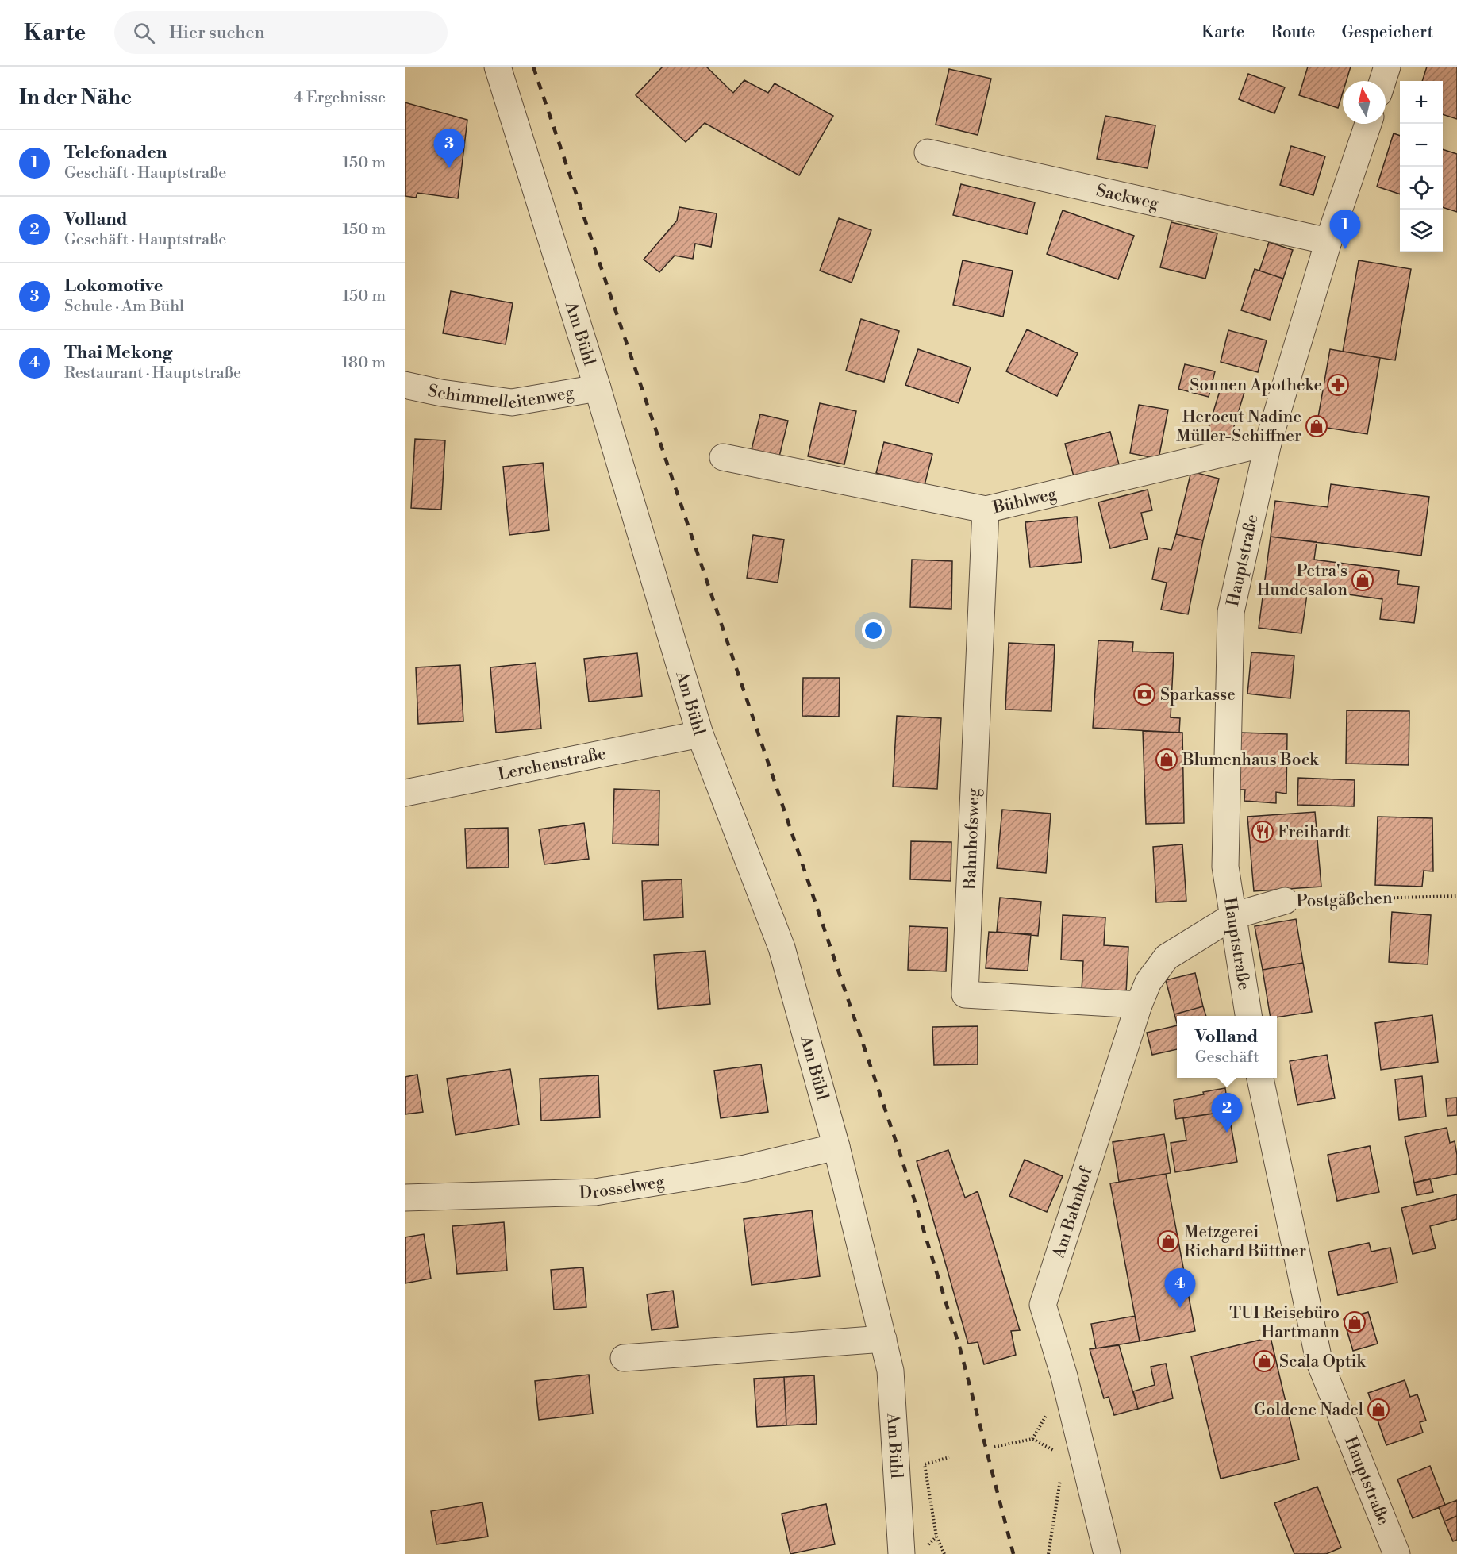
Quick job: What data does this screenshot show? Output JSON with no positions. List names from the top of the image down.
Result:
{
  "streets": {
    "street": [
      "Sackweg",
      "Am Bühl",
      "Schimmelleitenweg",
      "Bühlweg",
      "Hauptstraße",
      "Lerchenstraße",
      "Bahnhofsweg",
      "Postgäßchen",
      "Drosselweg",
      "Am Bahnhof"
    ]
  },
  "crossings": [
    ["Sackweg", "Hauptstraße"],
    ["Am Bühl", "Schimmelleitenweg"],
    ["Am Bühl", "Lerchenstraße"],
    ["Am Bühl", "Drosselweg"],
    ["Bühlweg", "Hauptstraße"],
    ["Bühlweg", "Bahnhofsweg"],
    ["Hauptstraße", "Postgäßchen"],
    ["Hauptstraße", "Am Bahnhof"],
    ["Bahnhofsweg", "Am Bahnhof"],
    ["Postgäßchen", "Am Bahnhof"]
  ],
  "places": {
    "pharmacy": ["Sonnen Apotheke"],
    "shop": [
      "Herocut Nadine Müller-Schiffner",
      "Petra's Hundesalon",
      "Blumenhaus Bock",
      "Metzgerei Richard Büttner",
      "TUI Reisebüro Hartmann",
      "Scala Optik",
      "Goldene Nadel"
    ],
    "bank": ["Sparkasse"],
    "restaurant": ["Freihardt"]
  },
  "north": "top",
  "page": {
    "header": "Karte",
    "search": "Hier suchen",
    "nav": ["Karte", "Route", "Gespeichert"],
    "heading": ["In der Nähe", "4 Ergebnisse"],
    "map_buttons": ["+", "−"],
    "list": [
      {
        "mark": "1",
        "name": "Telefonaden",
        "note": "Geschäft · Hauptstraße",
        "value": "150 m"
      },
      {
        "mark": "2",
        "name": "Volland",
        "note": "Geschäft · Hauptstraße",
        "value": "150 m"
      },
      {
        "mark": "3",
        "name": "Lokomotive",
        "note": "Schule · Am Bühl",
        "value": "150 m"
      },
      {
        "mark": "4",
        "name": "Thai Mekong",
        "note": "Restaurant · Hauptstraße",
        "value": "180 m"
      }
    ],
    "pins": [
      "3",
      "1",
      "2",
      "4"
    ],
    "popup": ["Volland", "Geschäft"]
  }
}
